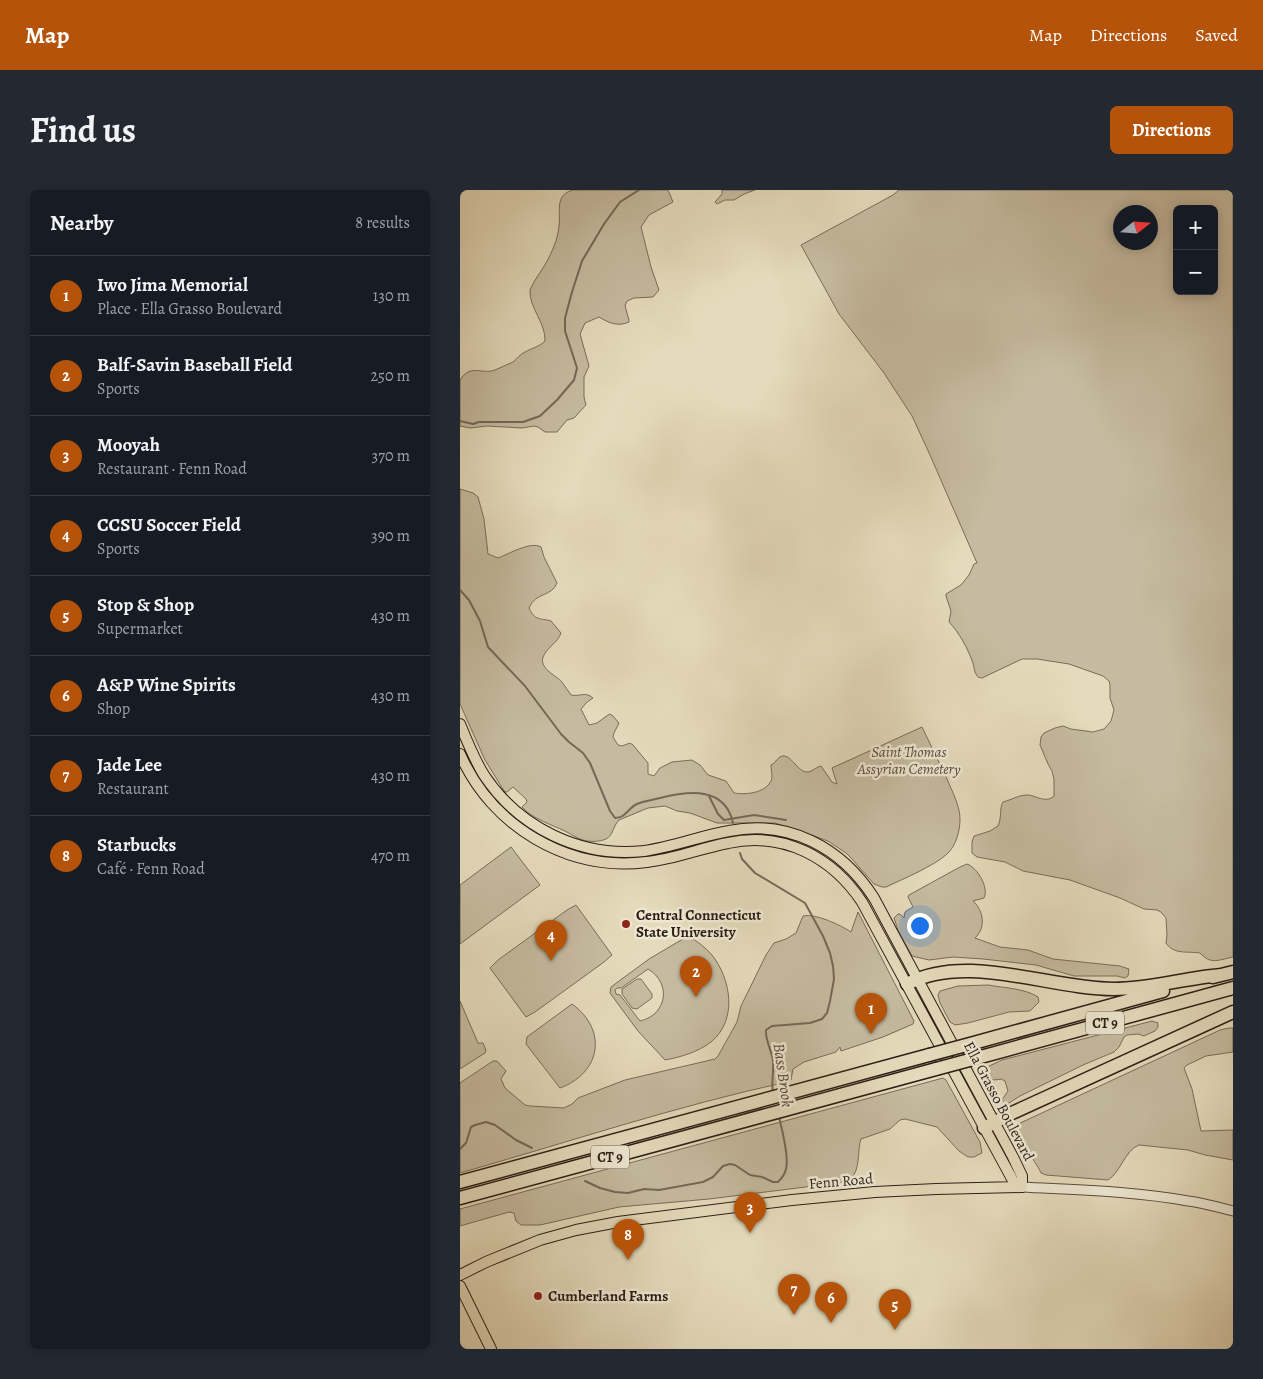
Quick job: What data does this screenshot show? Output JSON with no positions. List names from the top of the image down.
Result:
{
  "streets": {
    "highway": ["CT 9"],
    "main road": ["Ella Grasso Boulevard", "Fenn Road"]
  },
  "crossings": [
    ["Ella Grasso Boulevard", "Fenn Road"]
  ],
  "water": ["Bass Brook"],
  "parks": ["Saint Thomas Assyrian Cemetery"],
  "places": ["Central Connecticut State University", "Cumberland Farms"],
  "north": "right",
  "page": {
    "header": "Map",
    "nav": ["Map", "Directions", "Saved"],
    "title": "Find us",
    "buttons": "Directions",
    "heading": ["Nearby", "8 results"],
    "map_buttons": ["+", "−"],
    "list": [
      {
        "mark": "1",
        "name": "Iwo Jima Memorial",
        "note": "Place · Ella Grasso Boulevard",
        "value": "130 m"
      },
      {
        "mark": "2",
        "name": "Balf-Savin Baseball Field",
        "note": "Sports",
        "value": "250 m"
      },
      {
        "mark": "3",
        "name": "Mooyah",
        "note": "Restaurant · Fenn Road",
        "value": "370 m"
      },
      {
        "mark": "4",
        "name": "CCSU Soccer Field",
        "note": "Sports",
        "value": "390 m"
      },
      {
        "mark": "5",
        "name": "Stop & Shop",
        "note": "Supermarket",
        "value": "430 m"
      },
      {
        "mark": "6",
        "name": "A&P Wine Spirits",
        "note": "Shop",
        "value": "430 m"
      },
      {
        "mark": "7",
        "name": "Jade Lee",
        "note": "Restaurant",
        "value": "430 m"
      },
      {
        "mark": "8",
        "name": "Starbucks",
        "note": "Café · Fenn Road",
        "value": "470 m"
      }
    ],
    "pins": [
      "4",
      "2",
      "1",
      "3",
      "8",
      "7",
      "6",
      "5"
    ]
  }
}
